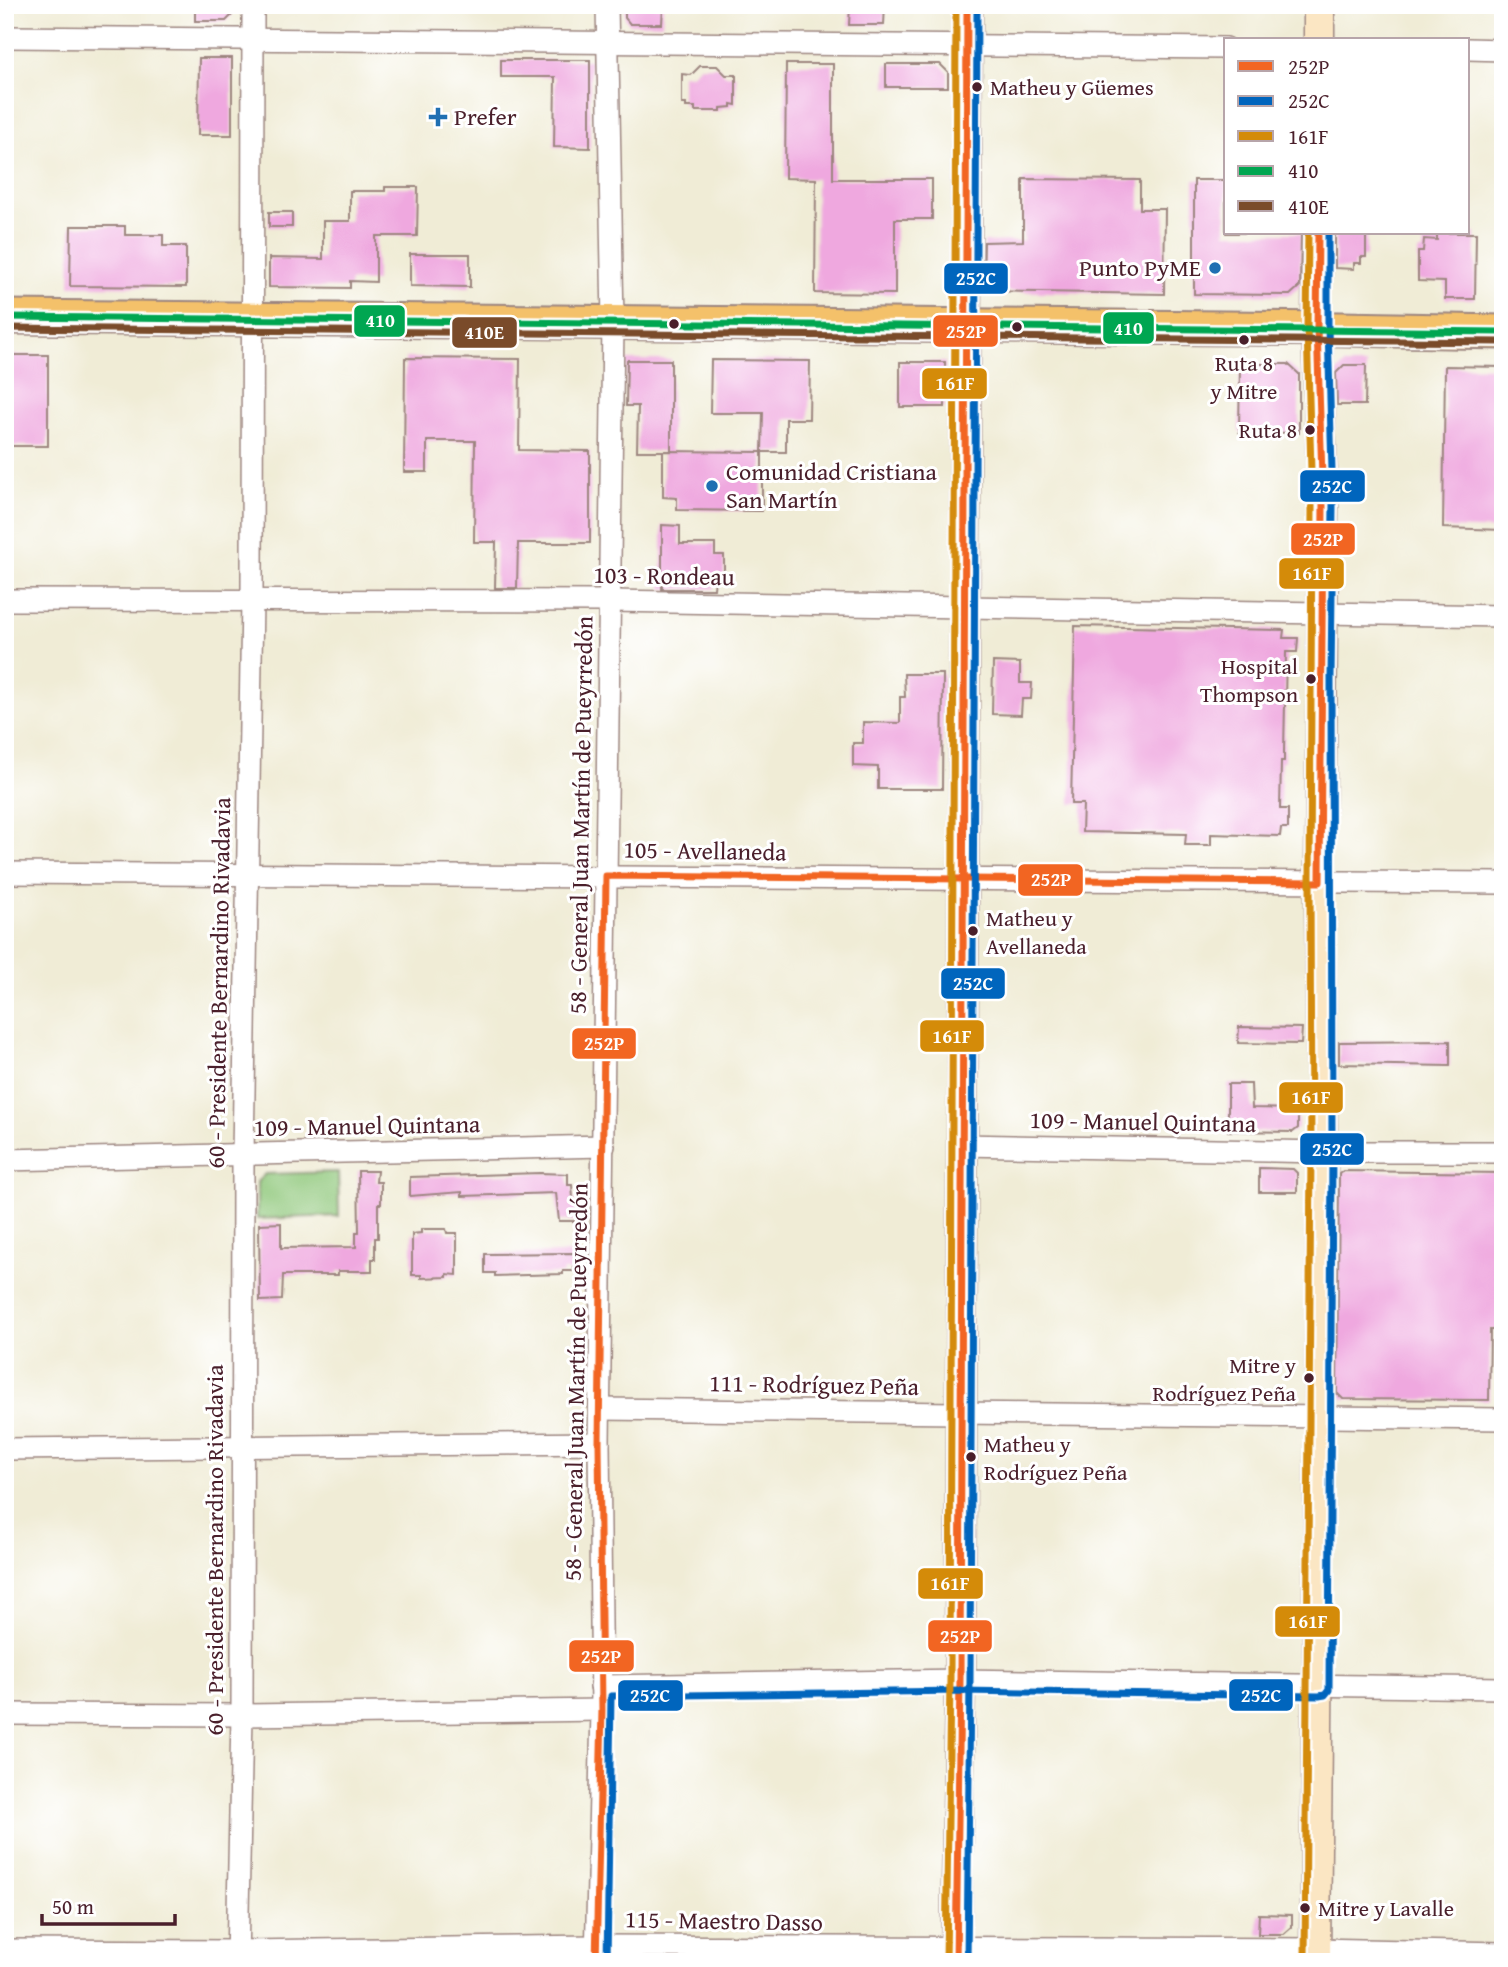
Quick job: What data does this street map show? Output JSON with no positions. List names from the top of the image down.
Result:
{
  "streets": {
    "street": [
      "103 - Rondeau",
      "58 - General Juan Martín de Pueyrredón",
      "105 - Avellaneda",
      "60 - Presidente Bernardino Rivadavia",
      "109 - Manuel Quintana",
      "111 - Rodríguez Peña",
      "115 - Maestro Dasso"
    ]
  },
  "crossings": [
    ["103 - Rondeau", "58 - General Juan Martín de Pueyrredón"],
    ["103 - Rondeau", "60 - Presidente Bernardino Rivadavia"],
    ["58 - General Juan Martín de Pueyrredón", "105 - Avellaneda"],
    ["58 - General Juan Martín de Pueyrredón", "109 - Manuel Quintana"],
    ["58 - General Juan Martín de Pueyrredón", "111 - Rodríguez Peña"],
    ["58 - General Juan Martín de Pueyrredón", "115 - Maestro Dasso"],
    ["105 - Avellaneda", "60 - Presidente Bernardino Rivadavia"],
    ["60 - Presidente Bernardino Rivadavia", "109 - Manuel Quintana"],
    ["60 - Presidente Bernardino Rivadavia", "115 - Maestro Dasso"]
  ],
  "places": {
    "other": [
      "Matheu y Güemes",
      "Punto PyME",
      "Ruta 8 y Mitre",
      "Ruta 8",
      "Comunidad Cristiana San Martín",
      "Hospital Thompson",
      "Matheu y Avellaneda",
      "Mitre y Rodríguez Peña",
      "Matheu y Rodríguez Peña",
      "Mitre y Lavalle"
    ],
    "health": ["Prefer"]
  },
  "lines": [
    "transit line 252P",
    "transit line 252C",
    "transit line 161F",
    "transit line 410",
    "transit line 410E"
  ],
  "legend": [
    "252P",
    "252C",
    "161F",
    "410",
    "410E"
  ],
  "scale_bar": "50 m"
}
